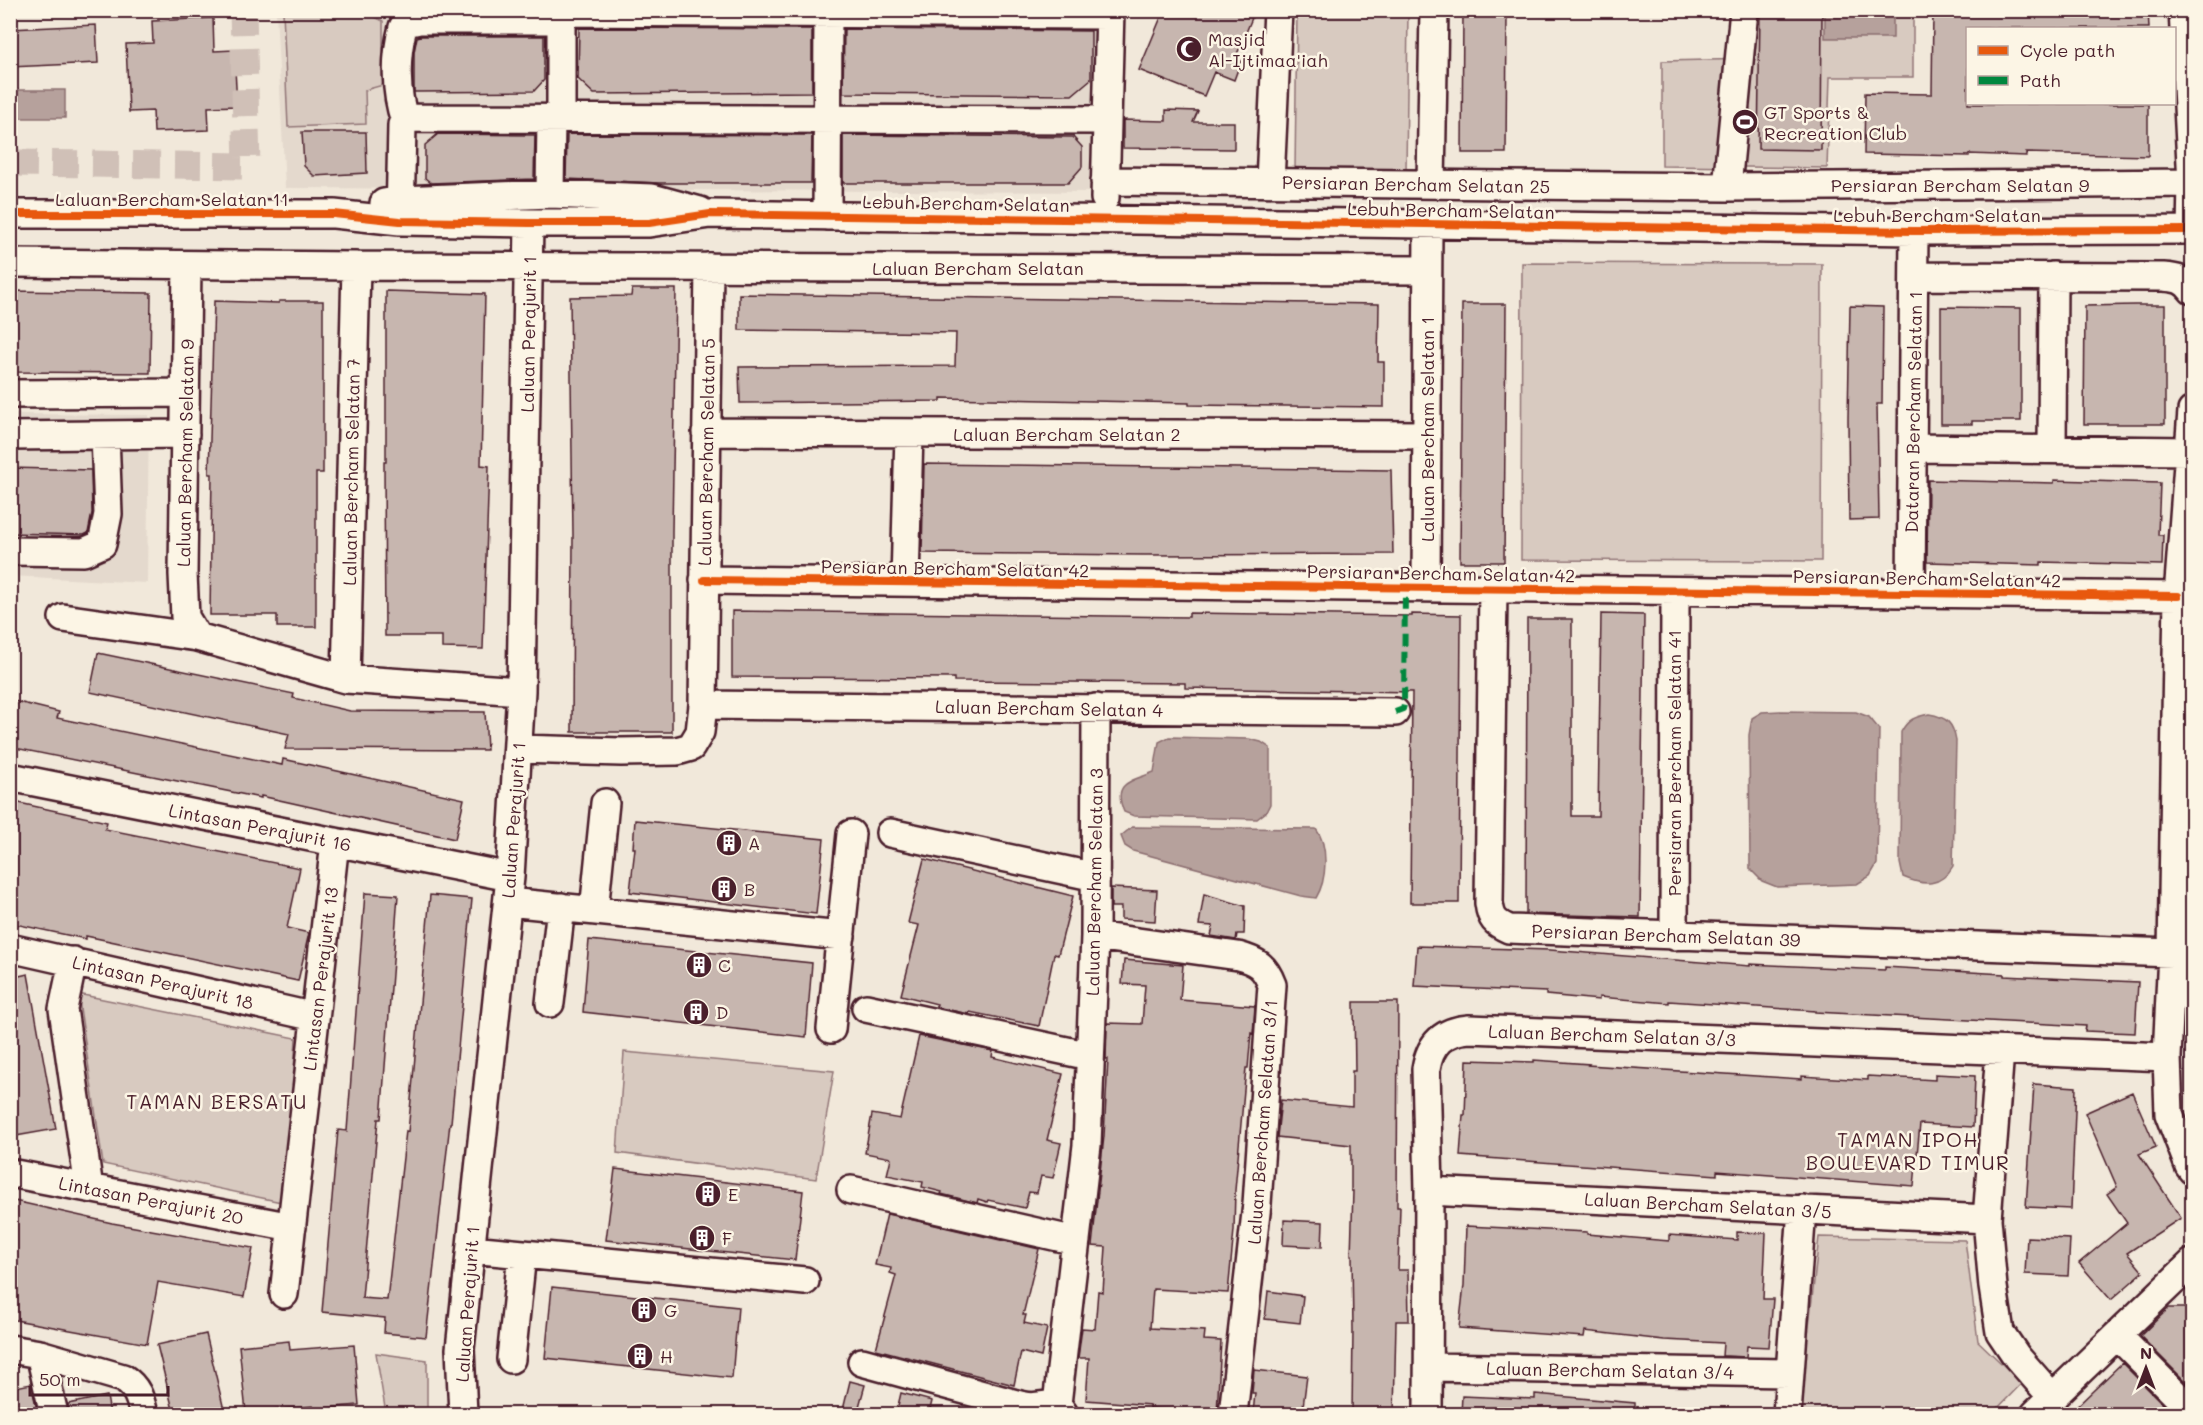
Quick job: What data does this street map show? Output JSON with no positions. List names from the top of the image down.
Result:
{
  "streets": {
    "street": [
      "Persiaran Bercham Selatan 25",
      "Persiaran Bercham Selatan 9",
      "Laluan Bercham Selatan 11",
      "Lebuh Bercham Selatan",
      "Laluan Bercham Selatan",
      "Laluan Perajurit 1",
      "Dataran Bercham Selatan 1",
      "Laluan Bercham Selatan 1",
      "Laluan Bercham Selatan 2",
      "Laluan Bercham Selatan 5",
      "Laluan Bercham Selatan 9",
      "Laluan Bercham Selatan 7",
      "Persiaran Bercham Selatan 42",
      "Laluan Bercham Selatan 4",
      "Persiaran Bercham Selatan 41",
      "Lintasan Perajurit 16",
      "Laluan Bercham Selatan 3",
      "Persiaran Bercham Selatan 39",
      "Lintasan Perajurit 13",
      "Lintasan Perajurit 18",
      "Laluan Bercham Selatan 3/3",
      "Laluan Bercham Selatan 3/1",
      "Lintasan Perajurit 20",
      "Laluan Bercham Selatan 3/5",
      "Laluan Bercham Selatan 3/4"
    ]
  },
  "crossings": [
    ["Persiaran Bercham Selatan 25", "Persiaran Bercham Selatan 9"],
    ["Lebuh Bercham Selatan", "Dataran Bercham Selatan 1"],
    ["Lebuh Bercham Selatan", "Laluan Bercham Selatan 1"],
    ["Laluan Bercham Selatan", "Laluan Perajurit 1"],
    ["Laluan Bercham Selatan", "Laluan Bercham Selatan 1"],
    ["Laluan Bercham Selatan", "Laluan Bercham Selatan 5"],
    ["Laluan Perajurit 1", "Laluan Bercham Selatan 5"],
    ["Laluan Perajurit 1", "Lintasan Perajurit 16"],
    ["Dataran Bercham Selatan 1", "Persiaran Bercham Selatan 42"],
    ["Laluan Bercham Selatan 1", "Laluan Bercham Selatan 2"],
    ["Laluan Bercham Selatan 1", "Persiaran Bercham Selatan 42"],
    ["Laluan Bercham Selatan 2", "Laluan Bercham Selatan 5"],
    ["Laluan Bercham Selatan 5", "Persiaran Bercham Selatan 42"],
    ["Laluan Bercham Selatan 5", "Laluan Bercham Selatan 4"],
    ["Persiaran Bercham Selatan 42", "Persiaran Bercham Selatan 41"],
    ["Persiaran Bercham Selatan 42", "Persiaran Bercham Selatan 39"],
    ["Laluan Bercham Selatan 4", "Laluan Bercham Selatan 3"],
    ["Persiaran Bercham Selatan 41", "Persiaran Bercham Selatan 39"],
    ["Lintasan Perajurit 16", "Lintasan Perajurit 13"],
    ["Laluan Bercham Selatan 3", "Laluan Bercham Selatan 3/1"],
    ["Lintasan Perajurit 13", "Lintasan Perajurit 18"],
    ["Lintasan Perajurit 13", "Lintasan Perajurit 20"],
    ["Laluan Bercham Selatan 3/3", "Laluan Bercham Selatan 3/5"],
    ["Laluan Bercham Selatan 3/3", "Laluan Bercham Selatan 3/4"]
  ],
  "districts": ["TAMAN BERSATU", "TAMAN IPOH BOULEVARD TIMUR"],
  "places": {
    "mosque": ["Masjid Al-Ijtimaa'iah"],
    "sports": ["GT Sports & Recreation Club"],
    "building": [
      "A",
      "B",
      "C",
      "D",
      "E",
      "F",
      "G",
      "H"
    ]
  },
  "legend": ["Cycle path", "Path"],
  "scale_bar": "50 m",
  "north": "top"
}
